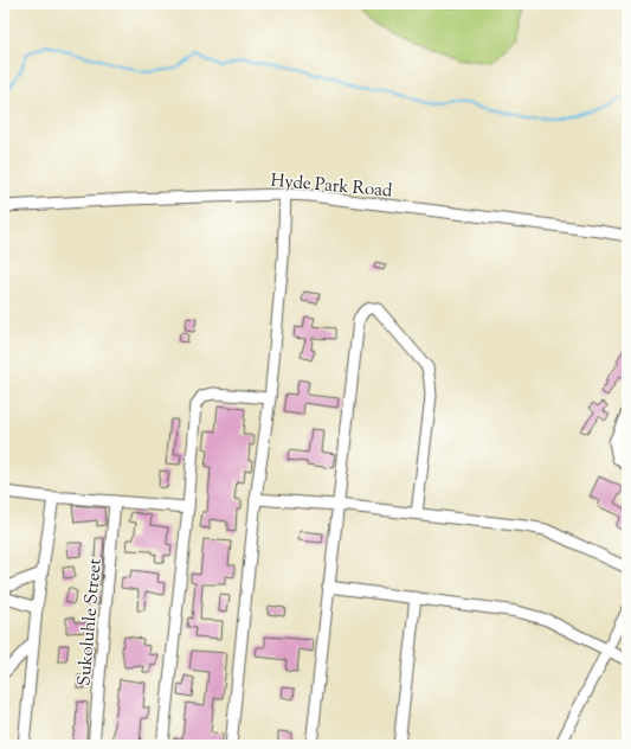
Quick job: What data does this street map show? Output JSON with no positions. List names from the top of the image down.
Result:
{
  "streets": {
    "street": ["Hyde Park Road", "Sukoluhle Street"]
  }
}
